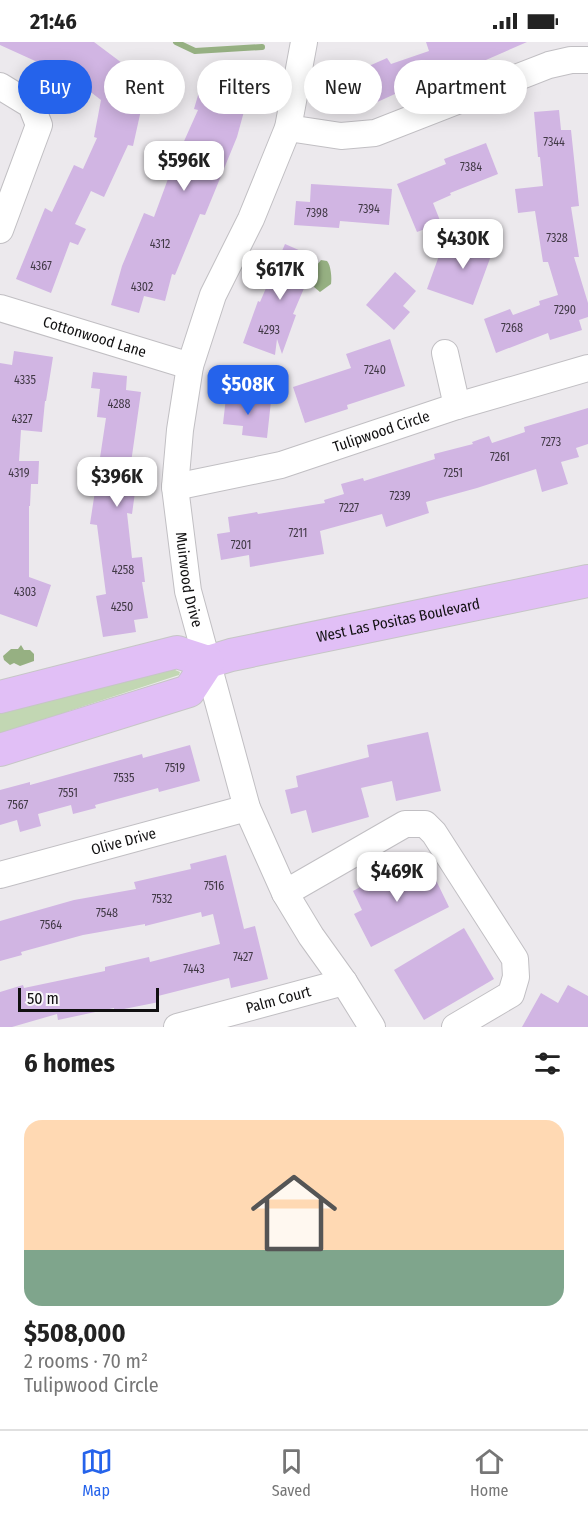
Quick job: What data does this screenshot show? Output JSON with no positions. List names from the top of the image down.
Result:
{
  "streets": {
    "main road": ["West Las Positas Boulevard"],
    "street": [
      "Cottonwood Lane",
      "Tulipwood Circle",
      "Muirwood Drive",
      "Olive Drive",
      "Palm Court"
    ]
  },
  "crossings": [
    ["Cottonwood Lane", "Muirwood Drive"],
    ["Tulipwood Circle", "Muirwood Drive"],
    ["Muirwood Drive", "West Las Positas Boulevard"],
    ["Muirwood Drive", "Olive Drive"],
    ["Muirwood Drive", "Palm Court"]
  ],
  "house_numbers": [
    "7344",
    "7384",
    "7394",
    "7398",
    "7328",
    "4312",
    "4367",
    "4302",
    "7290",
    "7268",
    "4293",
    "7240",
    "4335",
    "4288",
    "4327",
    "7273",
    "7261",
    "4319",
    "7251",
    "7239",
    "7227",
    "7211",
    "7201",
    "4258",
    "4303",
    "4250",
    "7519",
    "7535",
    "7551",
    "7567",
    "7516",
    "7532",
    "7548",
    "7564",
    "7427",
    "7443"
  ],
  "scale_bar": "50 m",
  "page": {
    "status": "21:46",
    "chip": [
      "Buy",
      "Rent",
      "Filters",
      "New",
      "Apartment"
    ],
    "price": [
      "$596K",
      "$430K",
      "$617K",
      "$508K",
      "$396K",
      "$469K"
    ],
    "scale": "50 m",
    "heading": "6 homes",
    "list": [
      {
        "name": "$508,000",
        "note": "2 rooms · 70 m² · Tulipwood Circle"
      }
    ],
    "tabs": ["Map", "Saved", "Home"]
  }
}
